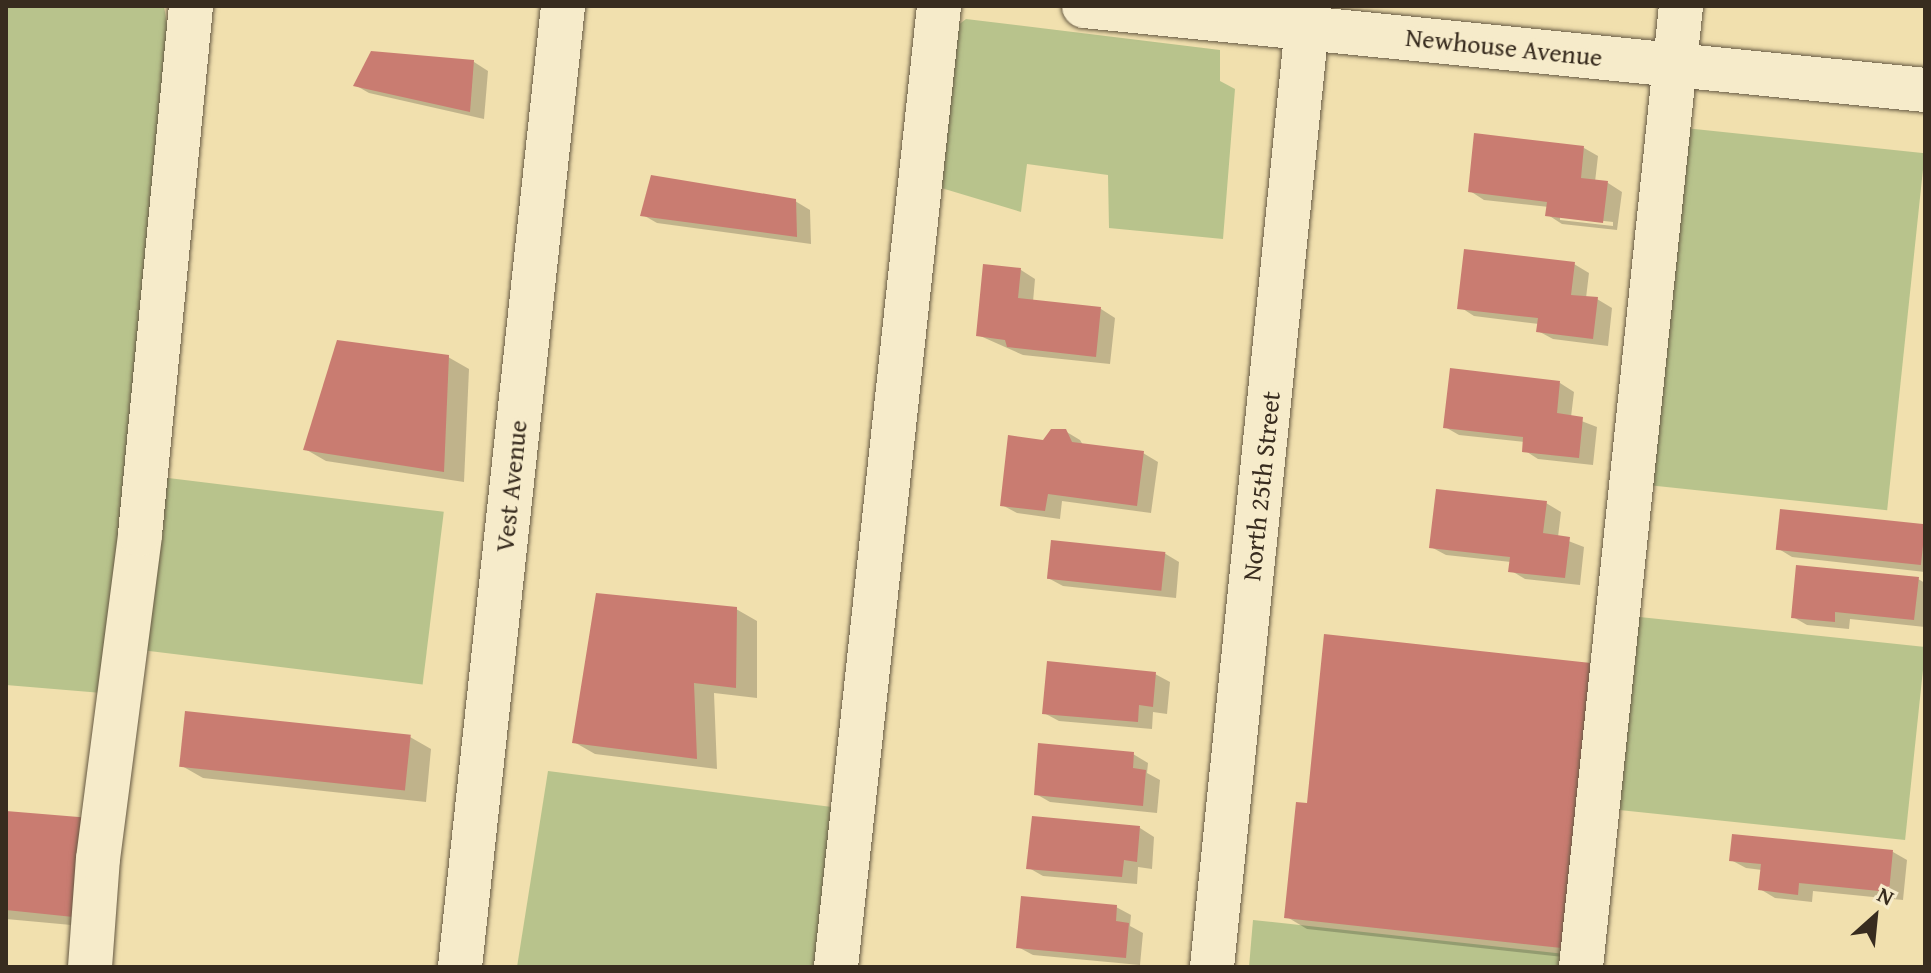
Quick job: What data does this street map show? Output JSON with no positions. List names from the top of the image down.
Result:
{
  "streets": {
    "street": ["Newhouse Avenue", "Vest Avenue", "North 25th Street"]
  },
  "crossings": [
    ["Newhouse Avenue", "North 25th Street"]
  ],
  "north": "top right"
}
